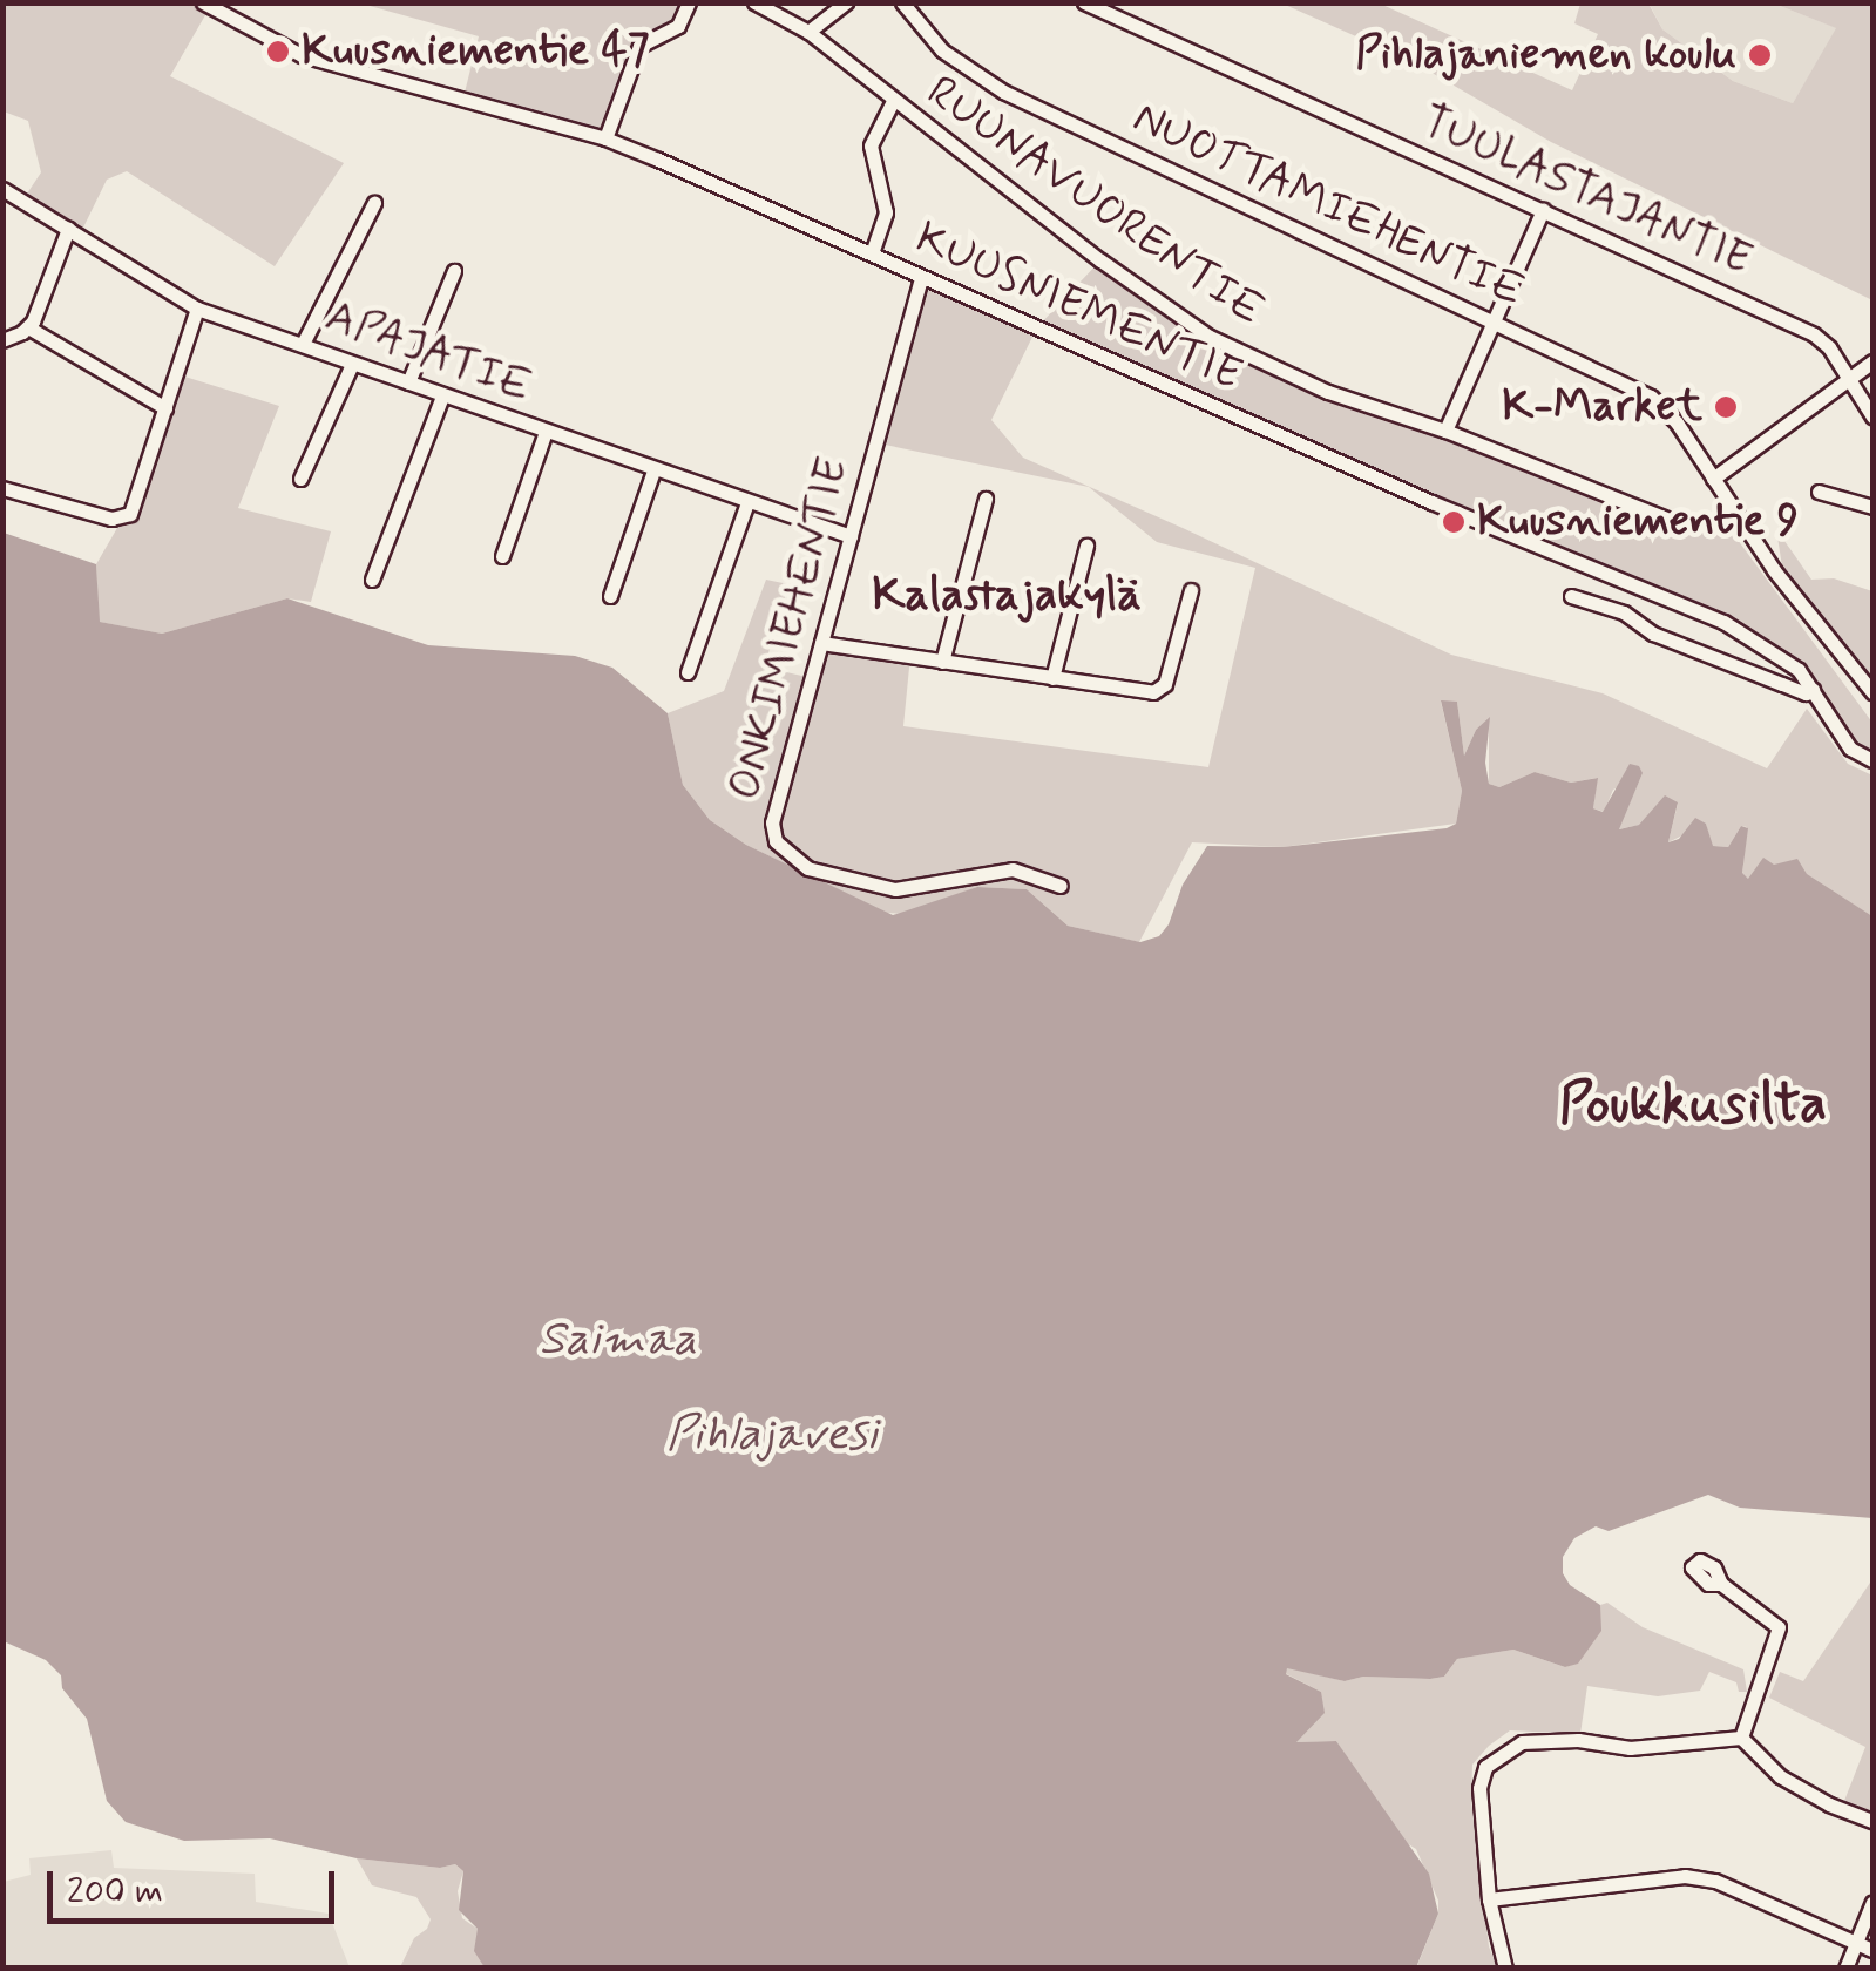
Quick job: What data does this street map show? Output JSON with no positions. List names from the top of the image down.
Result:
{
  "streets": {
    "street": [
      "TUULASTAJANTIE",
      "RUUNAVUORENTIE",
      "NUOTTAMIEHENTIE",
      "KUUSNIEMENTIE",
      "APAJATIE",
      "ONKIMIEHENTIE"
    ]
  },
  "crossings": [
    ["KUUSNIEMENTIE", "ONKIMIEHENTIE"],
    ["APAJATIE", "ONKIMIEHENTIE"]
  ],
  "districts": ["Kalastajakylä", "Poukkusilta"],
  "water": ["Saimaa", "Pihlajavesi"],
  "places": [
    "Kuusniementie 47",
    "Pihlajaniemen koulu",
    "K-Market",
    "Kuusniementie 9"
  ],
  "scale_bar": "200 m"
}
